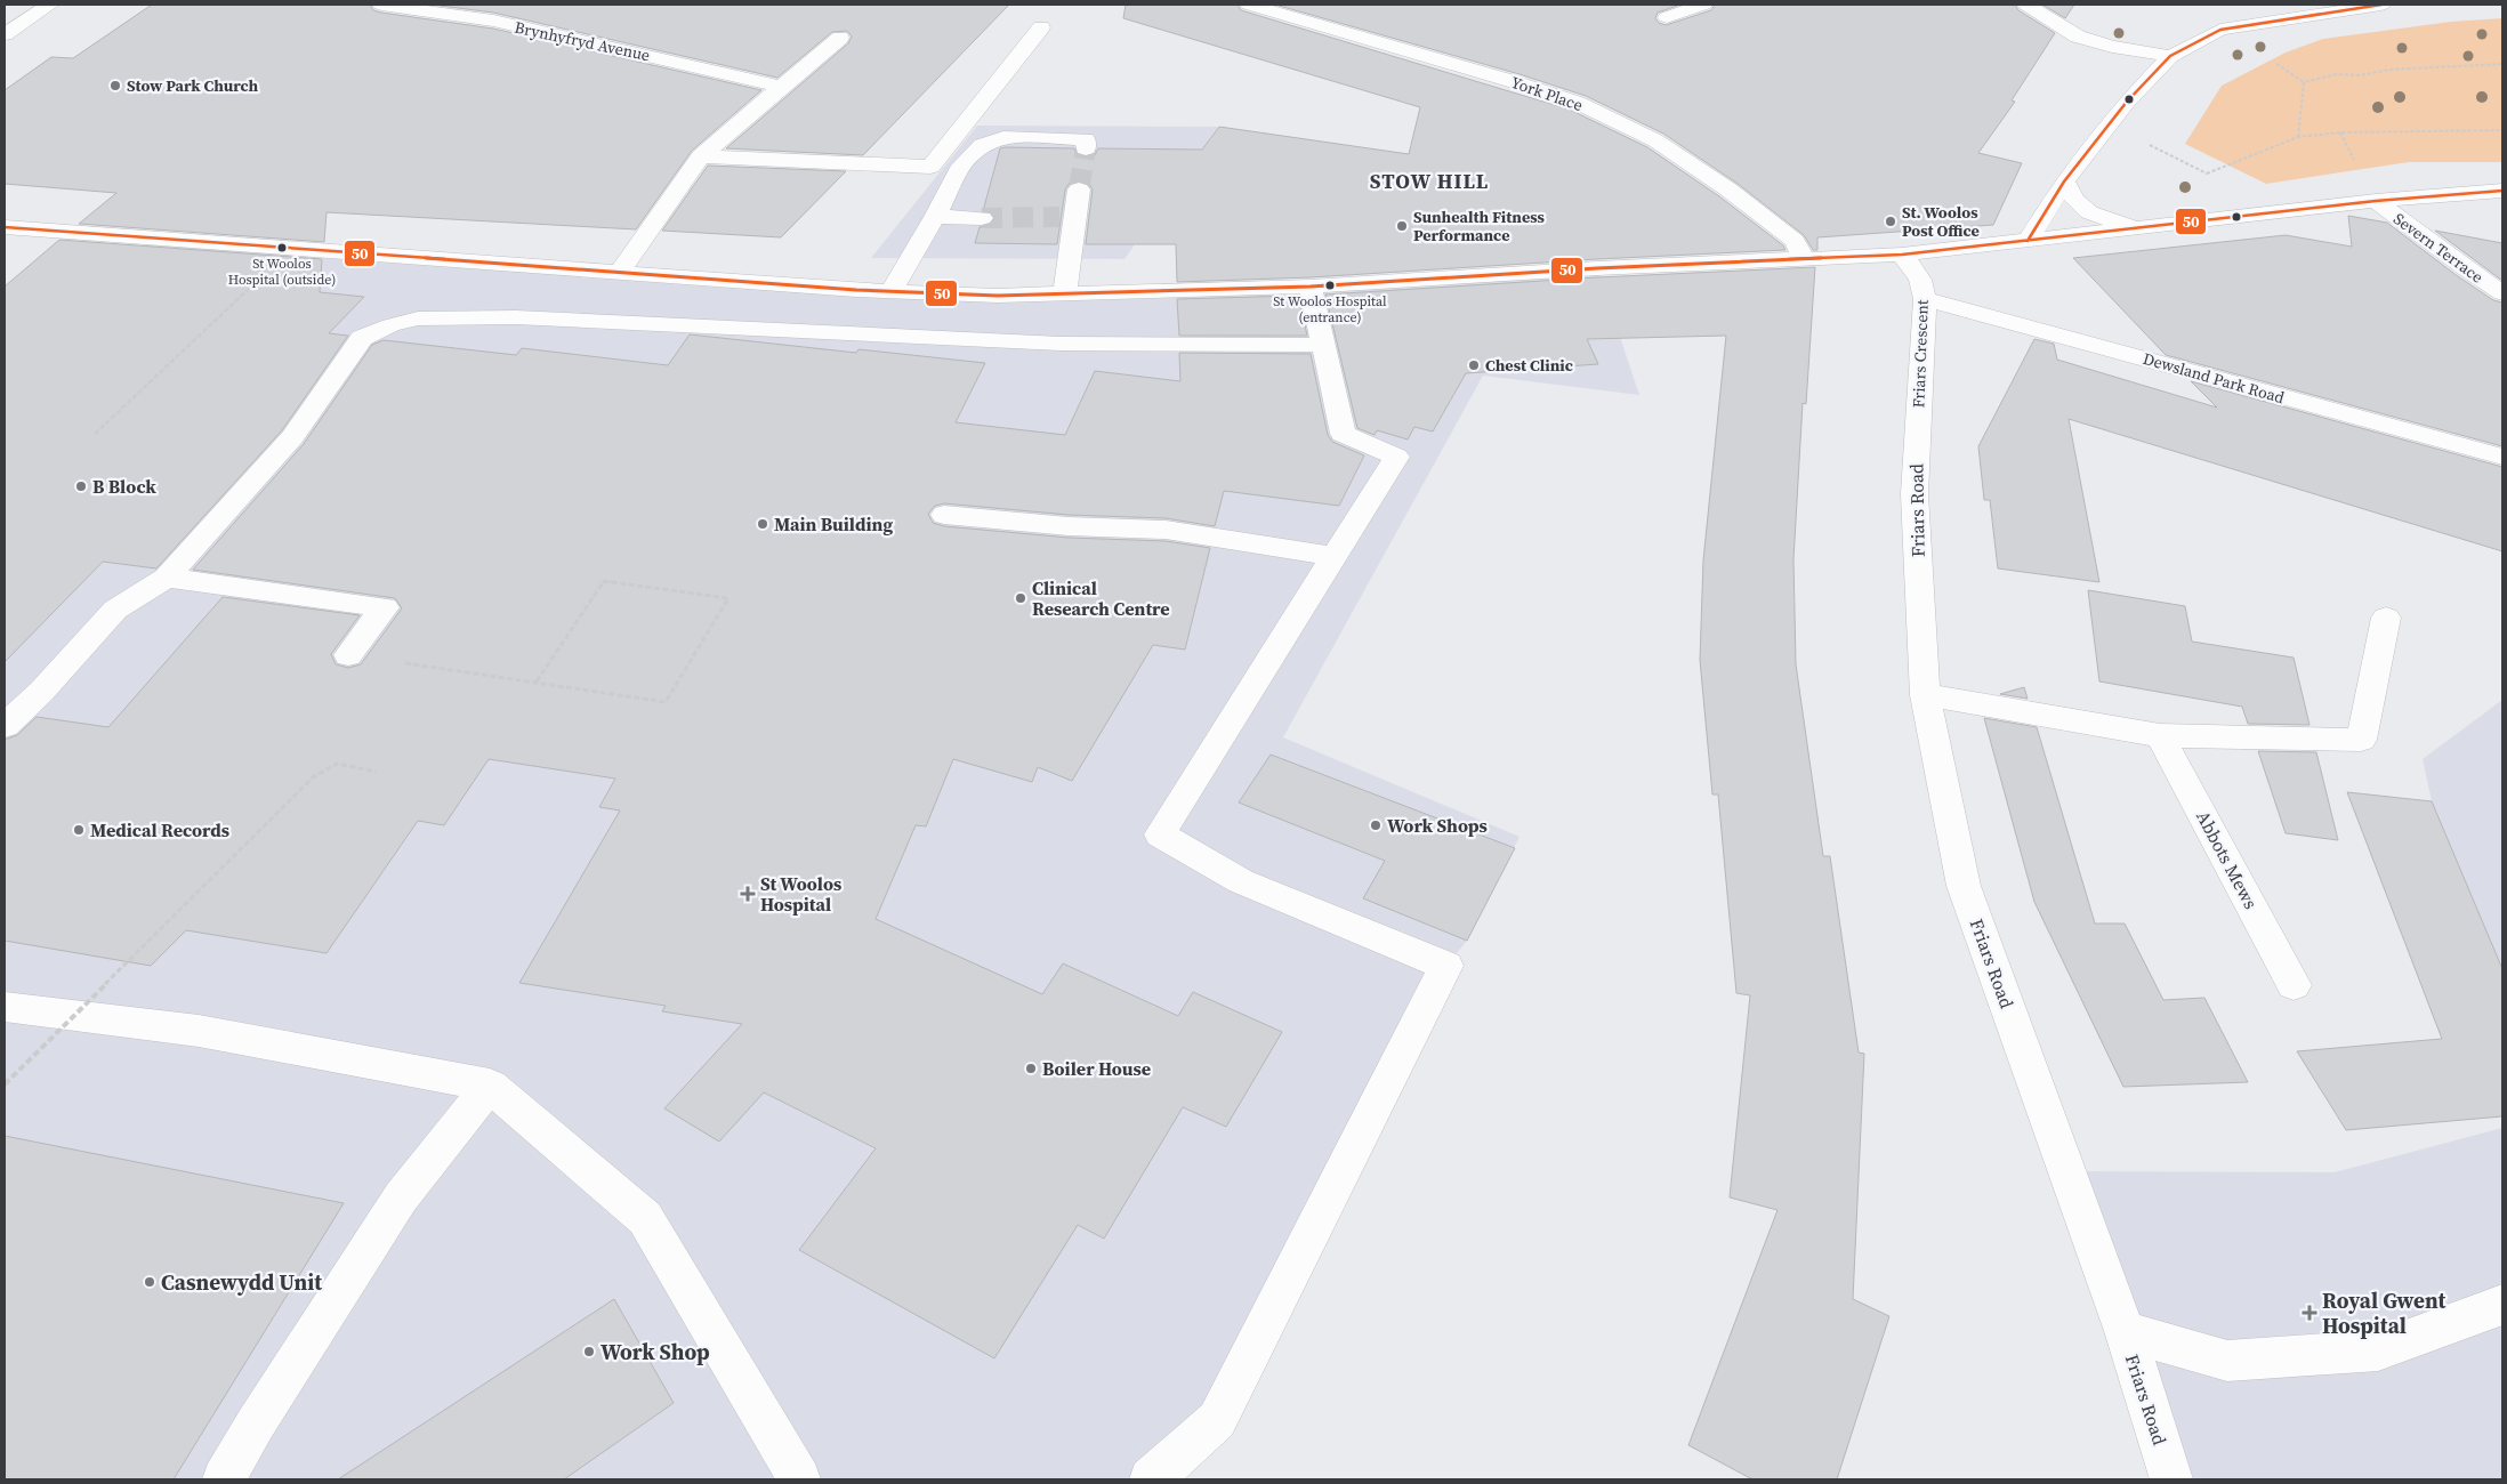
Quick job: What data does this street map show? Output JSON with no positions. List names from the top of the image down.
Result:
{
  "streets": {
    "street": [
      "Brynhyfryd Avenue",
      "York Place",
      "Severn Terrace",
      "Friars Crescent",
      "Dewsland Park Road",
      "Friars Road",
      "Abbots Mews"
    ]
  },
  "crossings": [
    ["Friars Crescent", "Dewsland Park Road"],
    ["Friars Crescent", "Friars Road"]
  ],
  "districts": ["STOW HILL"],
  "places": {
    "other": [
      "Stow Park Church",
      "St. Woolos Post Office",
      "Sunhealth Fitness Performance",
      "St Woolos Hospital (outside)",
      "St Woolos Hospital (entrance)",
      "Chest Clinic",
      "B Block",
      "Main Building",
      "Clinical Research Centre",
      "Work Shops",
      "Medical Records",
      "Boiler House",
      "Casnewydd Unit",
      "Work Shop"
    ],
    "health": ["St Woolos Hospital", "Royal Gwent Hospital"]
  },
  "lines": ["transit line 50"]
}
